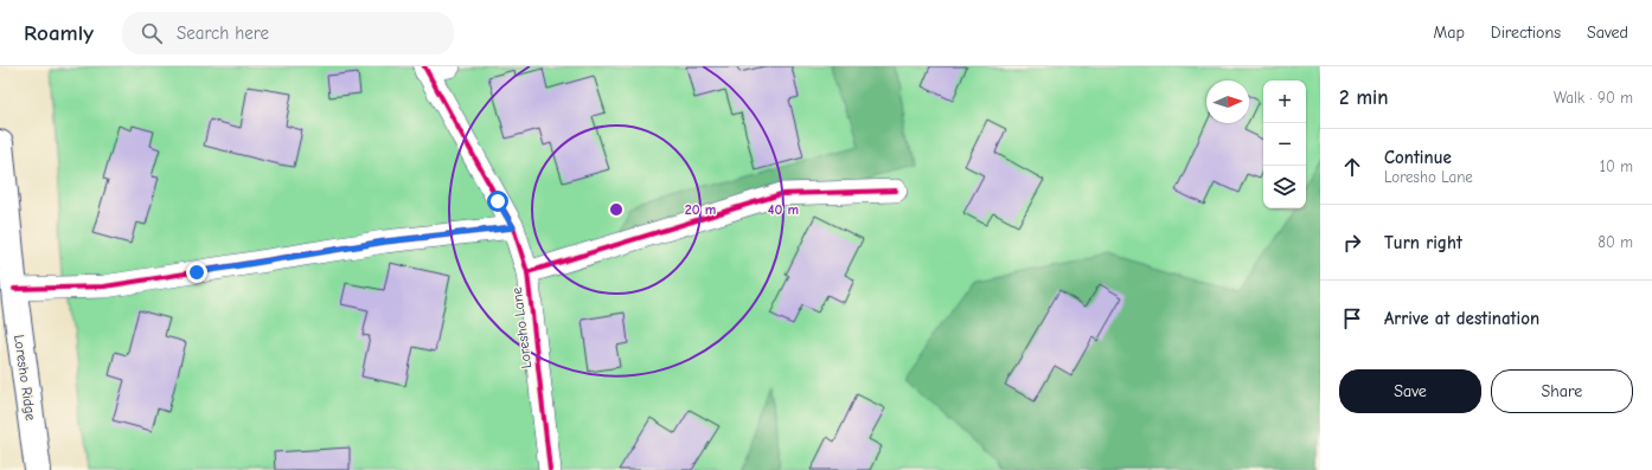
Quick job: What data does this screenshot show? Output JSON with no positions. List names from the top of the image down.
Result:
{
  "streets": {
    "street": ["Loresho Lane", "Loresho Ridge"]
  },
  "north": "right",
  "page": {
    "header": "Roamly",
    "search": "Search here",
    "nav": ["Map", "Directions", "Saved"],
    "heading": ["2 min", "Walk · 90 m"],
    "map_buttons": ["+", "−"],
    "list": [
      ["Continue", "Loresho Lane", "10 m"],
      ["Turn right", "80 m"],
      "Arrive at destination"
    ],
    "buttons": ["Save", "Share"]
  },
  "rings": ["20 m", "40 m"]
}
